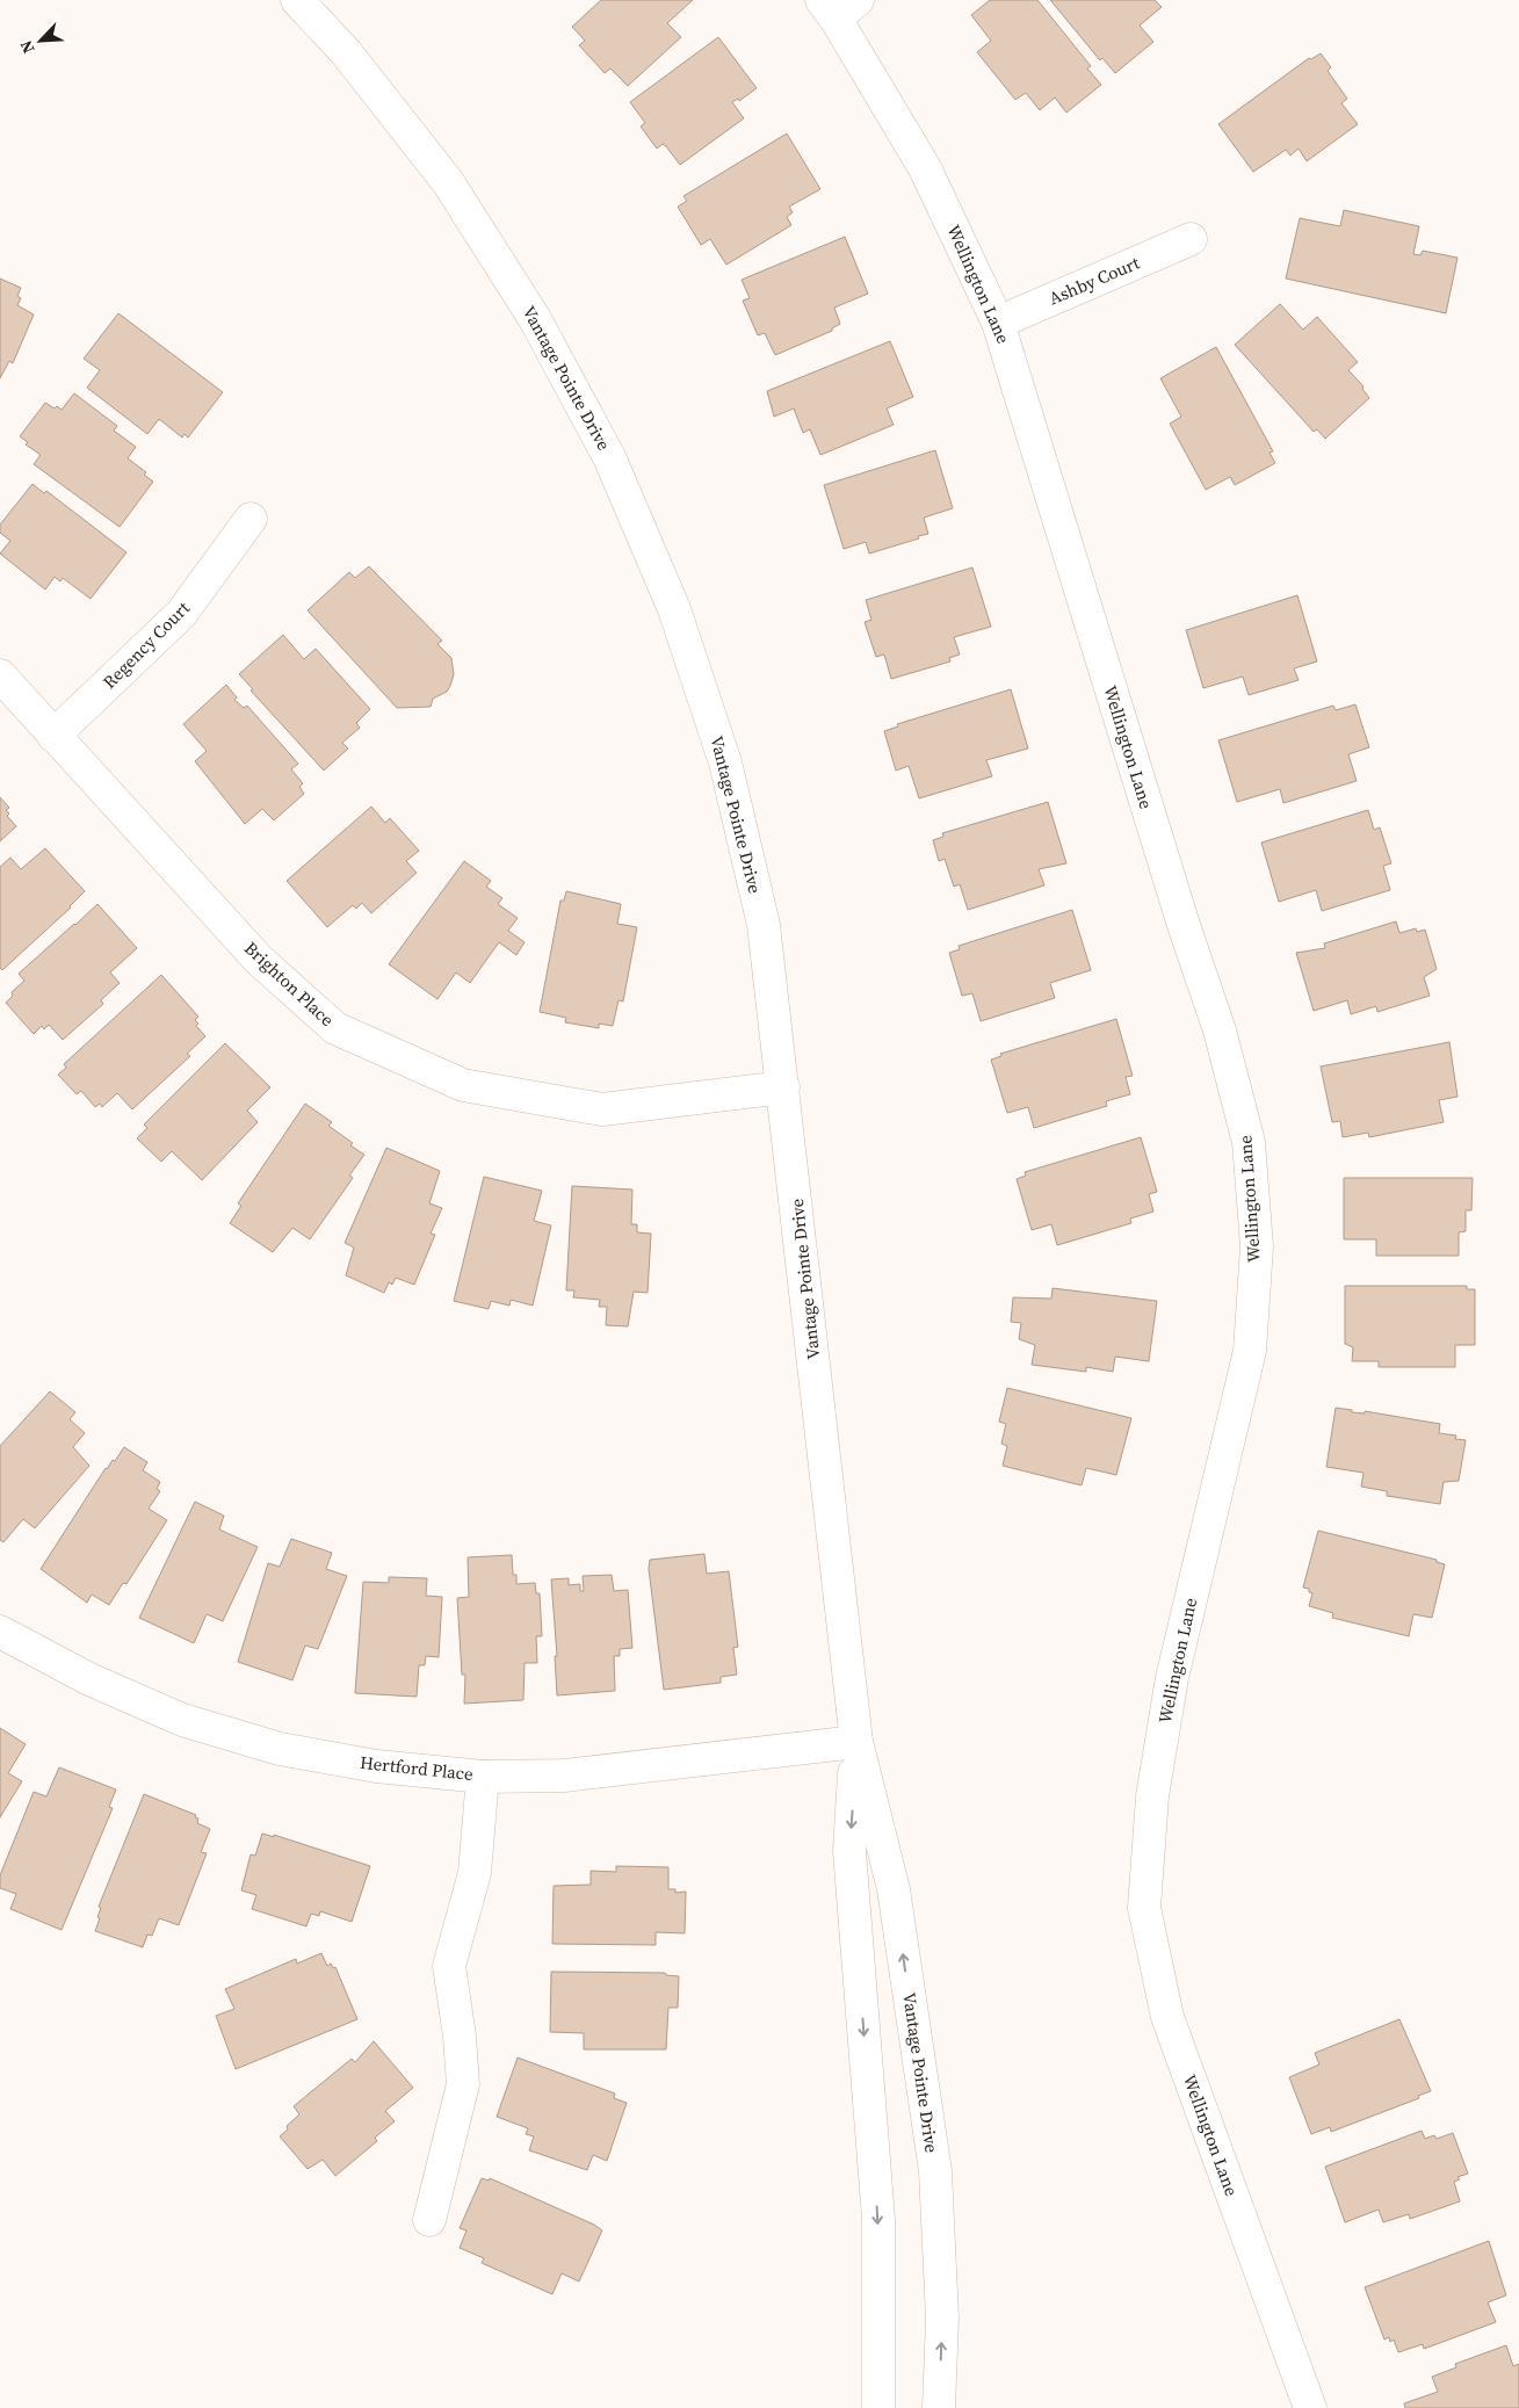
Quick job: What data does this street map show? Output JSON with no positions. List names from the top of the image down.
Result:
{
  "streets": {
    "street": [
      "Ashby Court",
      "Wellington Lane",
      "Vantage Pointe Drive",
      "Regency Court",
      "Brighton Place",
      "Hertford Place"
    ]
  },
  "crossings": [
    ["Ashby Court", "Wellington Lane"],
    ["Vantage Pointe Drive", "Brighton Place"],
    ["Vantage Pointe Drive", "Hertford Place"],
    ["Regency Court", "Brighton Place"]
  ],
  "north": "bottom left"
}
